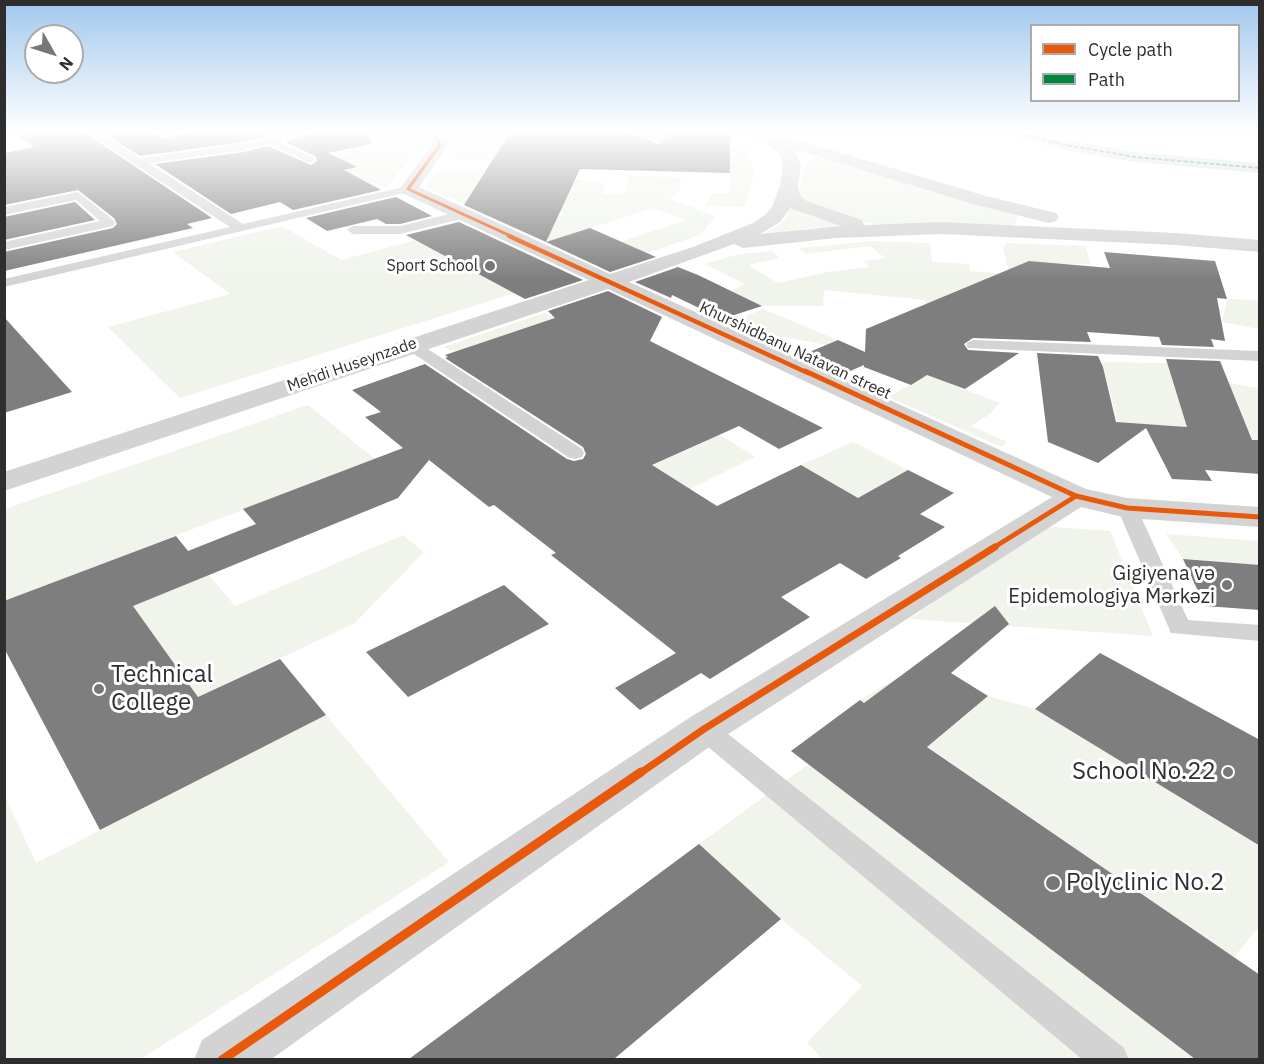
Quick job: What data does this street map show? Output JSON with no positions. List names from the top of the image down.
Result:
{
  "streets": {
    "street": ["Khurshidbanu Natavan street", "Mehdi Huseynzade"]
  },
  "crossings": [
    ["Khurshidbanu Natavan street", "Mehdi Huseynzade"]
  ],
  "places": [
    "Sport School",
    "Gigiyena və Epidemologiya Mərkəzi",
    "Technical College",
    "School No.22",
    "Polyclinic No.2"
  ],
  "legend": ["Cycle path", "Path"],
  "north": "bottom right"
}
